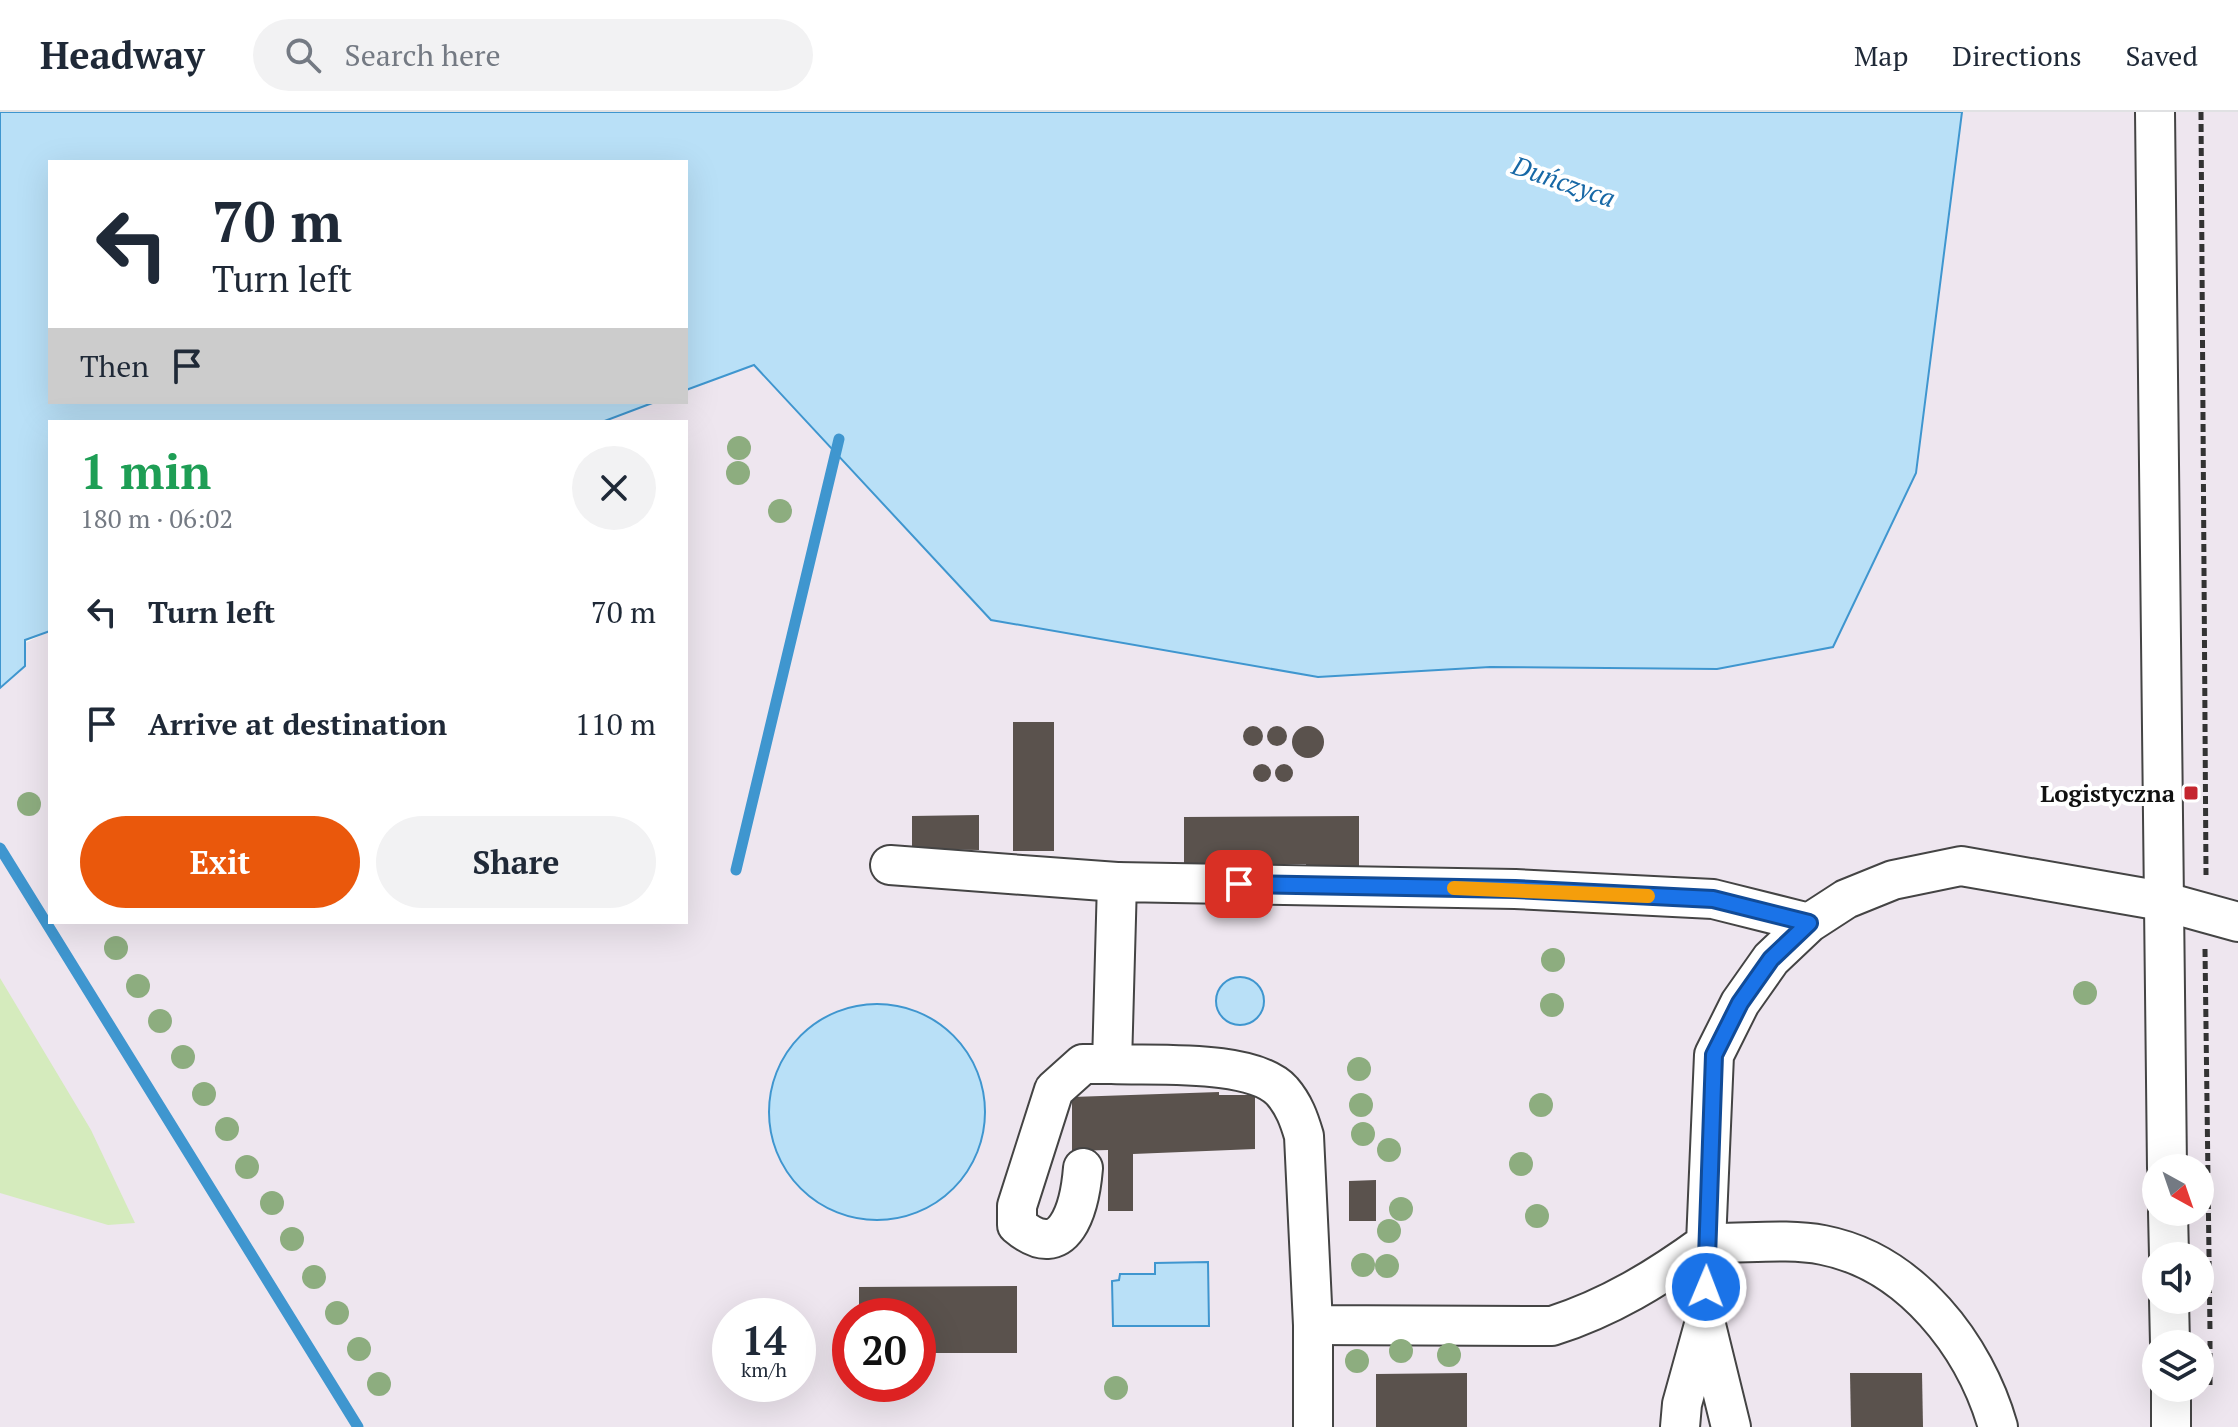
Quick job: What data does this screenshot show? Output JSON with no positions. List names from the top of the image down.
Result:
{
  "water": ["Duńczyca"],
  "places": {
    "transit": ["Logistyczna"]
  },
  "north": "bottom right",
  "page": {
    "header": "Headway",
    "search": "Search here",
    "nav": ["Map", "Directions", "Saved"],
    "turn": ["70 m", "Turn left"],
    "then": "Then",
    "heading": ["1 min", "180 m · 06:02"],
    "list": [
      {
        "name": "Turn left",
        "value": "70 m"
      },
      {
        "name": "Arrive at destination",
        "value": "110 m"
      }
    ],
    "buttons": ["Exit", "Share"],
    "speed": "14 km/h",
    "limit": "20"
  }
}
